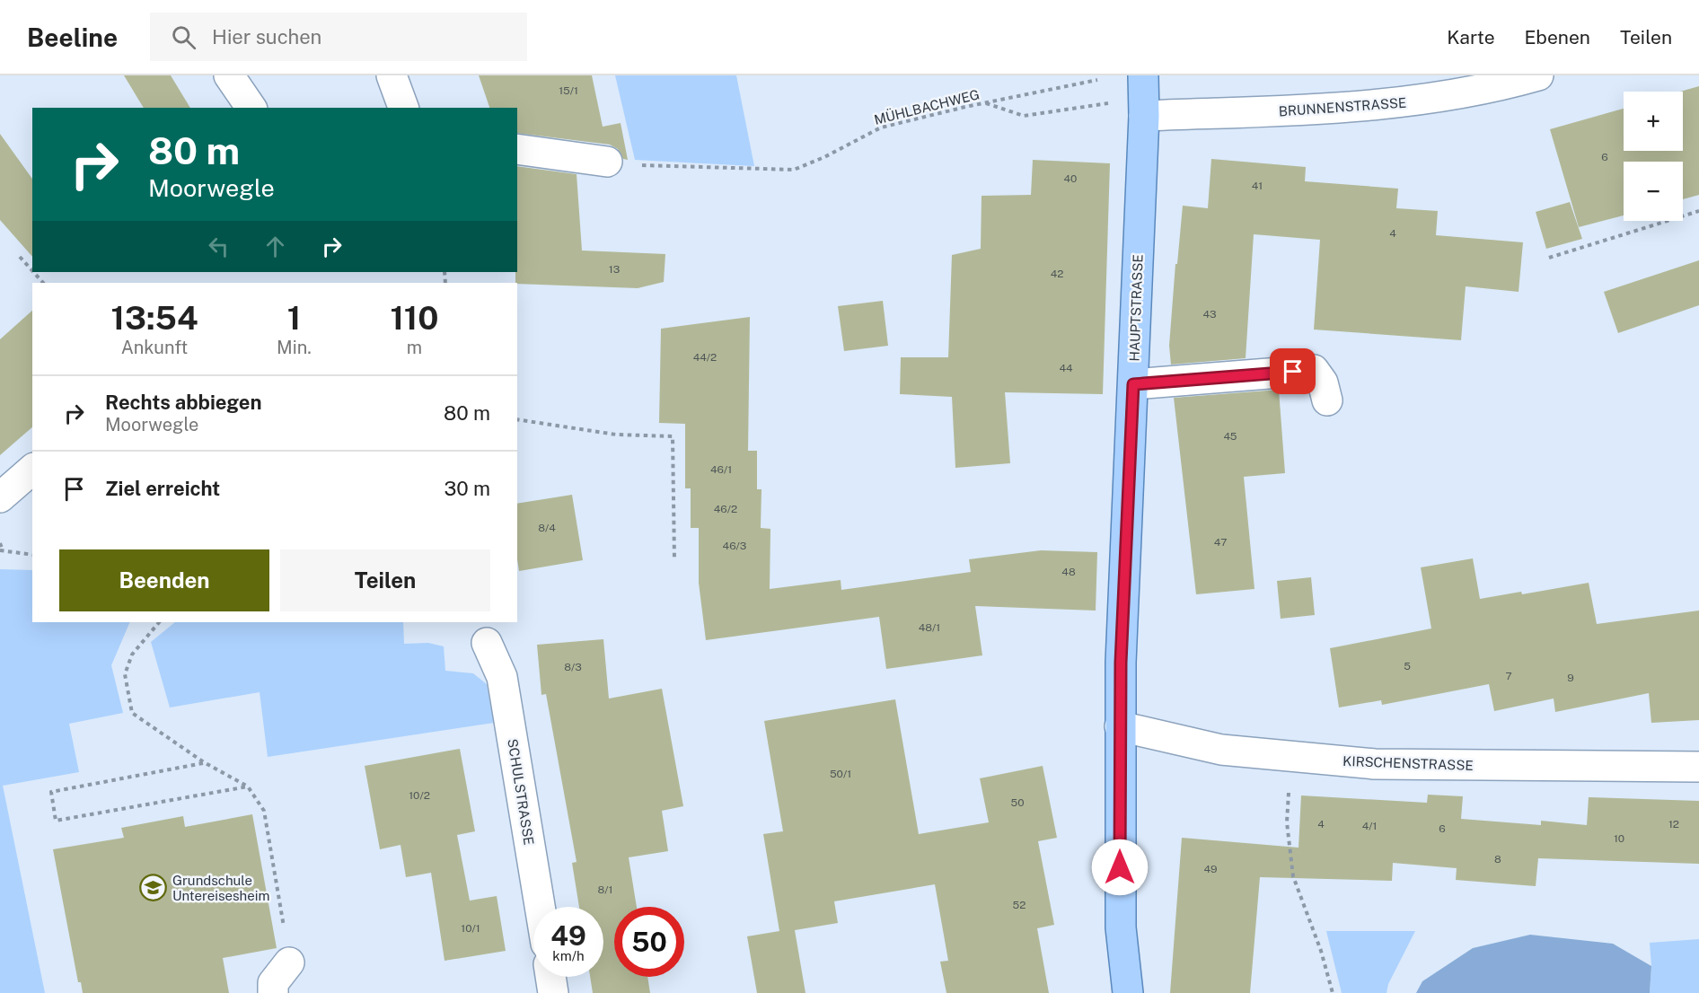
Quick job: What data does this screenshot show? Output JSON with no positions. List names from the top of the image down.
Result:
{
  "streets": {
    "main road": ["HAUPTSTRASSE"],
    "street": ["BRUNNENSTRASSE", "KIRSCHENSTRASSE", "SCHULSTRASSE"],
    "path": ["MÜHLBACHWEG"]
  },
  "crossings": [
    ["BRUNNENSTRASSE", "HAUPTSTRASSE"],
    ["HAUPTSTRASSE", "KIRSCHENSTRASSE"]
  ],
  "places": {
    "school or university": ["Grundschule Untereisesheim"]
  },
  "house_numbers": [
    "15/1",
    "6",
    "40",
    "41",
    "4",
    "13",
    "42",
    "43",
    "44/2",
    "44",
    "45",
    "46/1",
    "46/2",
    "8/4",
    "47",
    "46/3",
    "48",
    "48/1",
    "5",
    "8/3",
    "7",
    "9",
    "50/1",
    "10/2",
    "50",
    "4",
    "12",
    "4/1",
    "6",
    "10",
    "8",
    "49",
    "8/1",
    "52",
    "10/1"
  ],
  "page": {
    "header": "Beeline",
    "search": "Hier suchen",
    "nav": ["Karte", "Ebenen", "Teilen"],
    "map_buttons": ["+", "−"],
    "turn": ["80 m", "Moorwegle"],
    "eta": [
      "13:54",
      "Ankunft",
      "1",
      "Min.",
      "110",
      "m"
    ],
    "list": [
      {
        "name": "Rechts abbiegen",
        "note": "Moorwegle",
        "value": "80 m"
      },
      {
        "name": "Ziel erreicht",
        "value": "30 m"
      }
    ],
    "buttons": ["Beenden", "Teilen"],
    "speed": "49 km/h",
    "limit": "50"
  }
}
